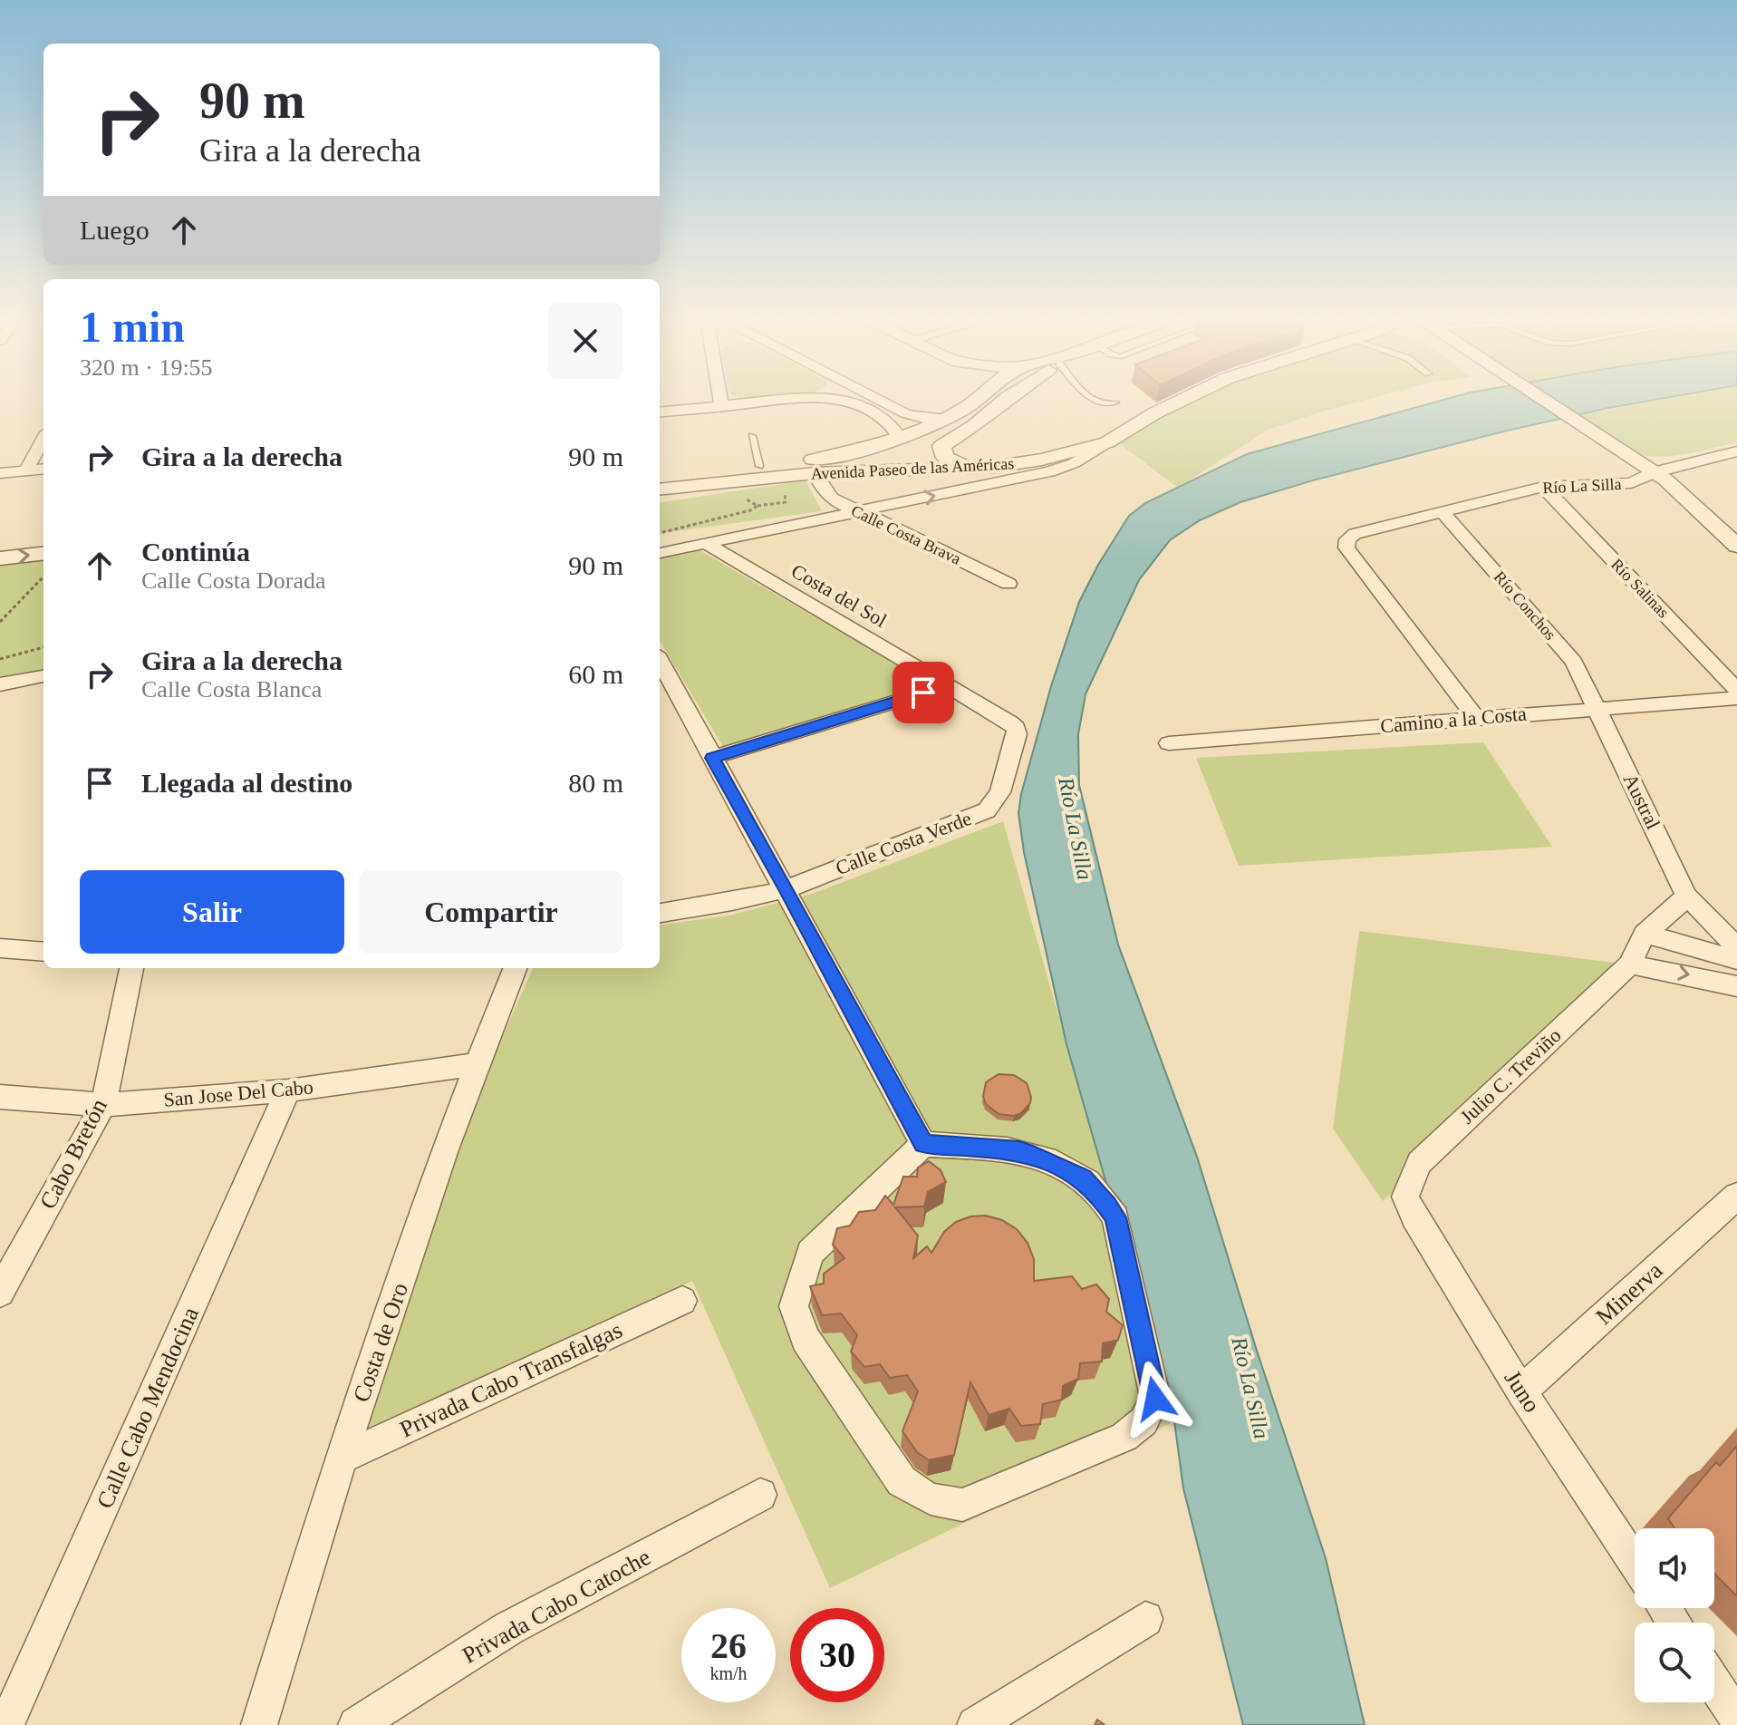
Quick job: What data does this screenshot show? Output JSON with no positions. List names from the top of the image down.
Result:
{
  "streets": {
    "street": [
      "Avenida Paseo de las Américas",
      "Río La Silla",
      "Calle Costa Brava",
      "Río Salinas",
      "Costa del Sol",
      "Río Conchos",
      "Camino a la Costa",
      "Austral",
      "Calle Costa Verde",
      "Julio C. Treviño",
      "San Jose Del Cabo",
      "Cabo Bretón",
      "Minerva",
      "Costa de Oro",
      "Privada Cabo Transfalgas",
      "Juno",
      "Calle Cabo Mendocina",
      "Privada Cabo Catoche"
    ]
  },
  "crossings": [
    ["Avenida Paseo de las Américas", "Calle Costa Brava"],
    ["Río La Silla", "Río Salinas"],
    ["Río La Silla", "Río Conchos"],
    ["Río La Silla", "Camino a la Costa"],
    ["Costa del Sol", "Calle Costa Verde"],
    ["Río Conchos", "Camino a la Costa"],
    ["Río Conchos", "Austral"],
    ["Camino a la Costa", "Austral"],
    ["Julio C. Treviño", "Juno"],
    ["San Jose Del Cabo", "Cabo Bretón"],
    ["San Jose Del Cabo", "Costa de Oro"],
    ["San Jose Del Cabo", "Calle Cabo Mendocina"],
    ["Minerva", "Juno"],
    ["Costa de Oro", "Privada Cabo Transfalgas"]
  ],
  "water": ["Río La Silla"],
  "page": {
    "turn": ["90 m", "Gira a la derecha"],
    "then": "Luego",
    "heading": ["1 min", "320 m · 19:55"],
    "list": [
      {
        "name": "Gira a la derecha",
        "value": "90 m"
      },
      {
        "name": "Continúa",
        "note": "Calle Costa Dorada",
        "value": "90 m"
      },
      {
        "name": "Gira a la derecha",
        "note": "Calle Costa Blanca",
        "value": "60 m"
      },
      {
        "name": "Llegada al destino",
        "value": "80 m"
      }
    ],
    "buttons": ["Salir", "Compartir"],
    "speed": "26 km/h",
    "limit": "30"
  }
}
